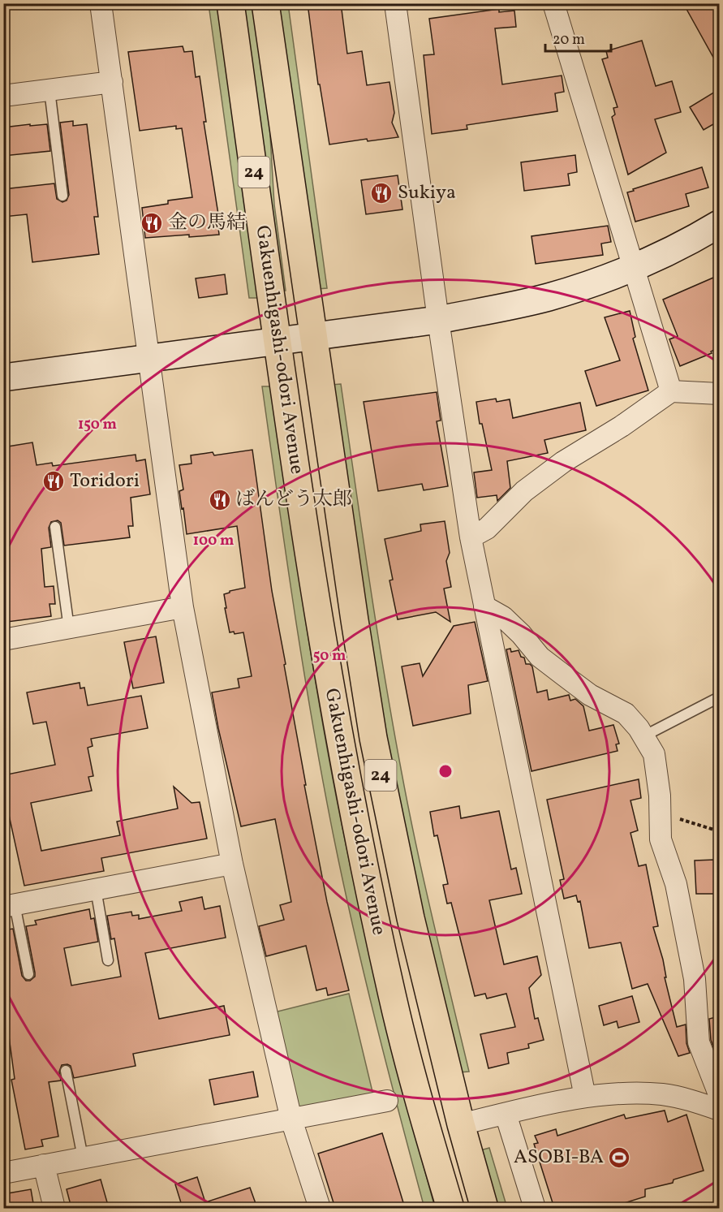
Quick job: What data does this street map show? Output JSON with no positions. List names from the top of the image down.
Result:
{
  "streets": {
    "main road": ["24", "Gakuenhigashi-odori Avenue"]
  },
  "places": {
    "restaurant": [
      "Sukiya",
      "金の馬結",
      "Toridori",
      "ばんどう太郎"
    ],
    "sports": ["ASOBI-BA"]
  },
  "scale_bar": "20 m",
  "rings": ["150 m", "100 m", "50 m"]
}
